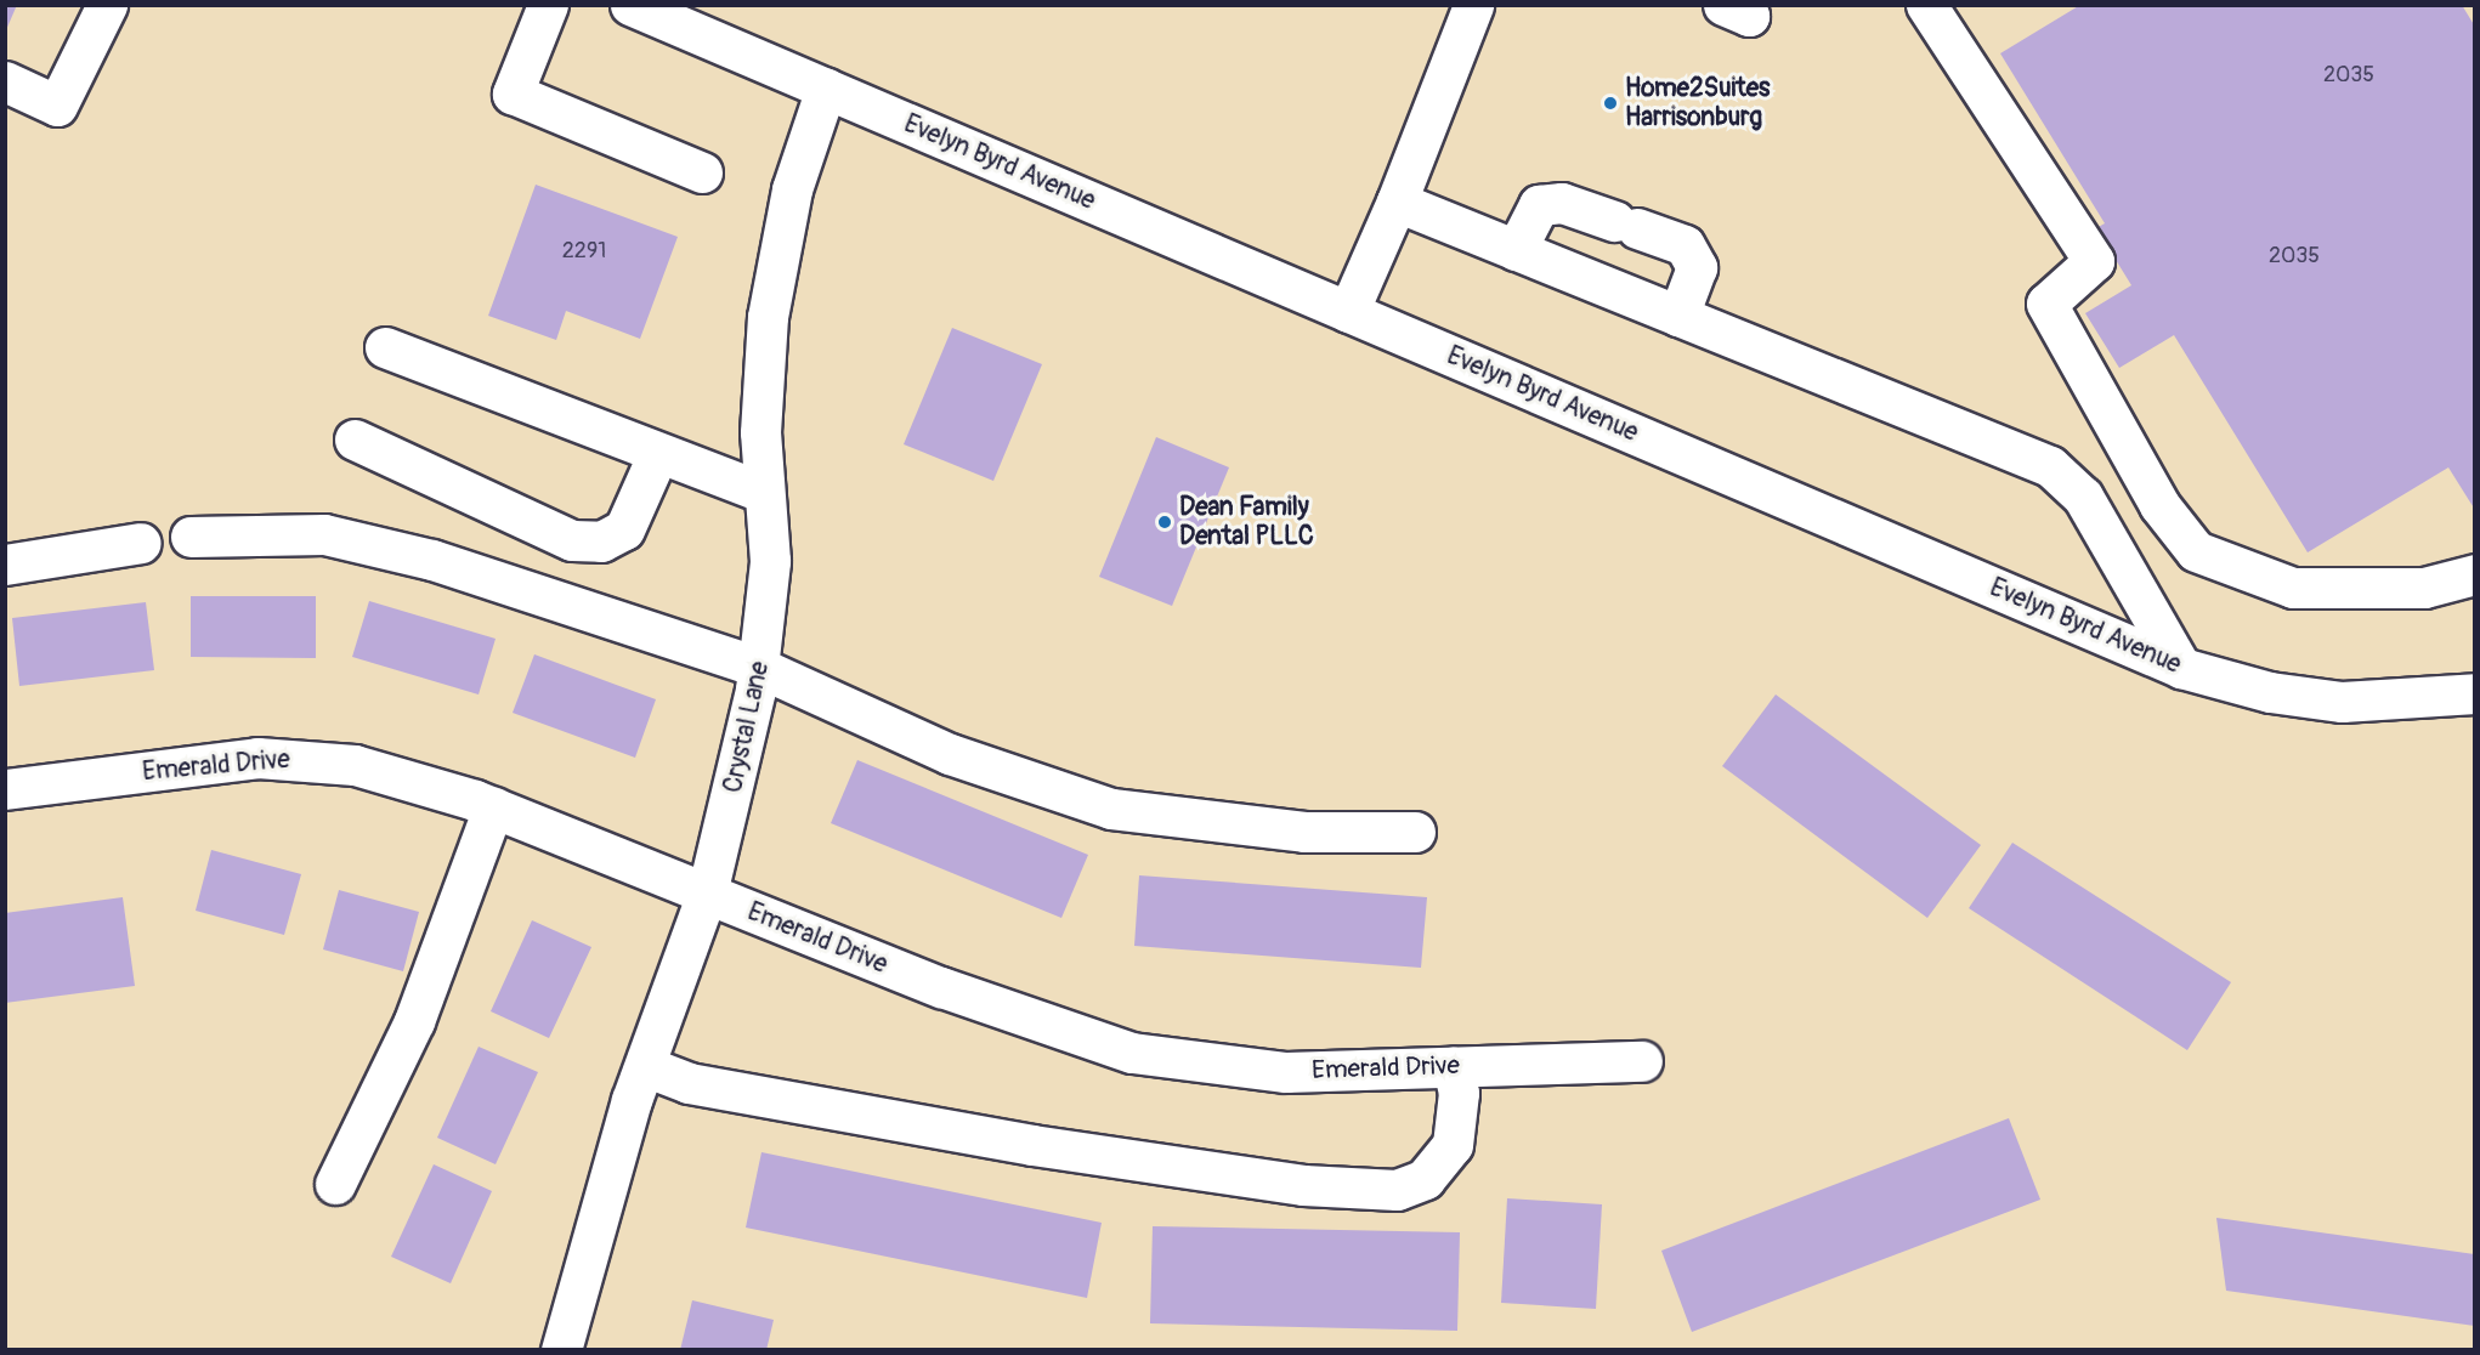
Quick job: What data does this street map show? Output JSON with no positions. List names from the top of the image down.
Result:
{
  "streets": {
    "street": ["Evelyn Byrd Avenue", "Crystal Lane", "Emerald Drive"]
  },
  "crossings": [
    ["Evelyn Byrd Avenue", "Crystal Lane"],
    ["Crystal Lane", "Emerald Drive"]
  ],
  "places": ["Home2Suites Harrisonburg", "Dean Family Dental PLLC"],
  "house_numbers": ["2035", "2291", "2035"]
}
